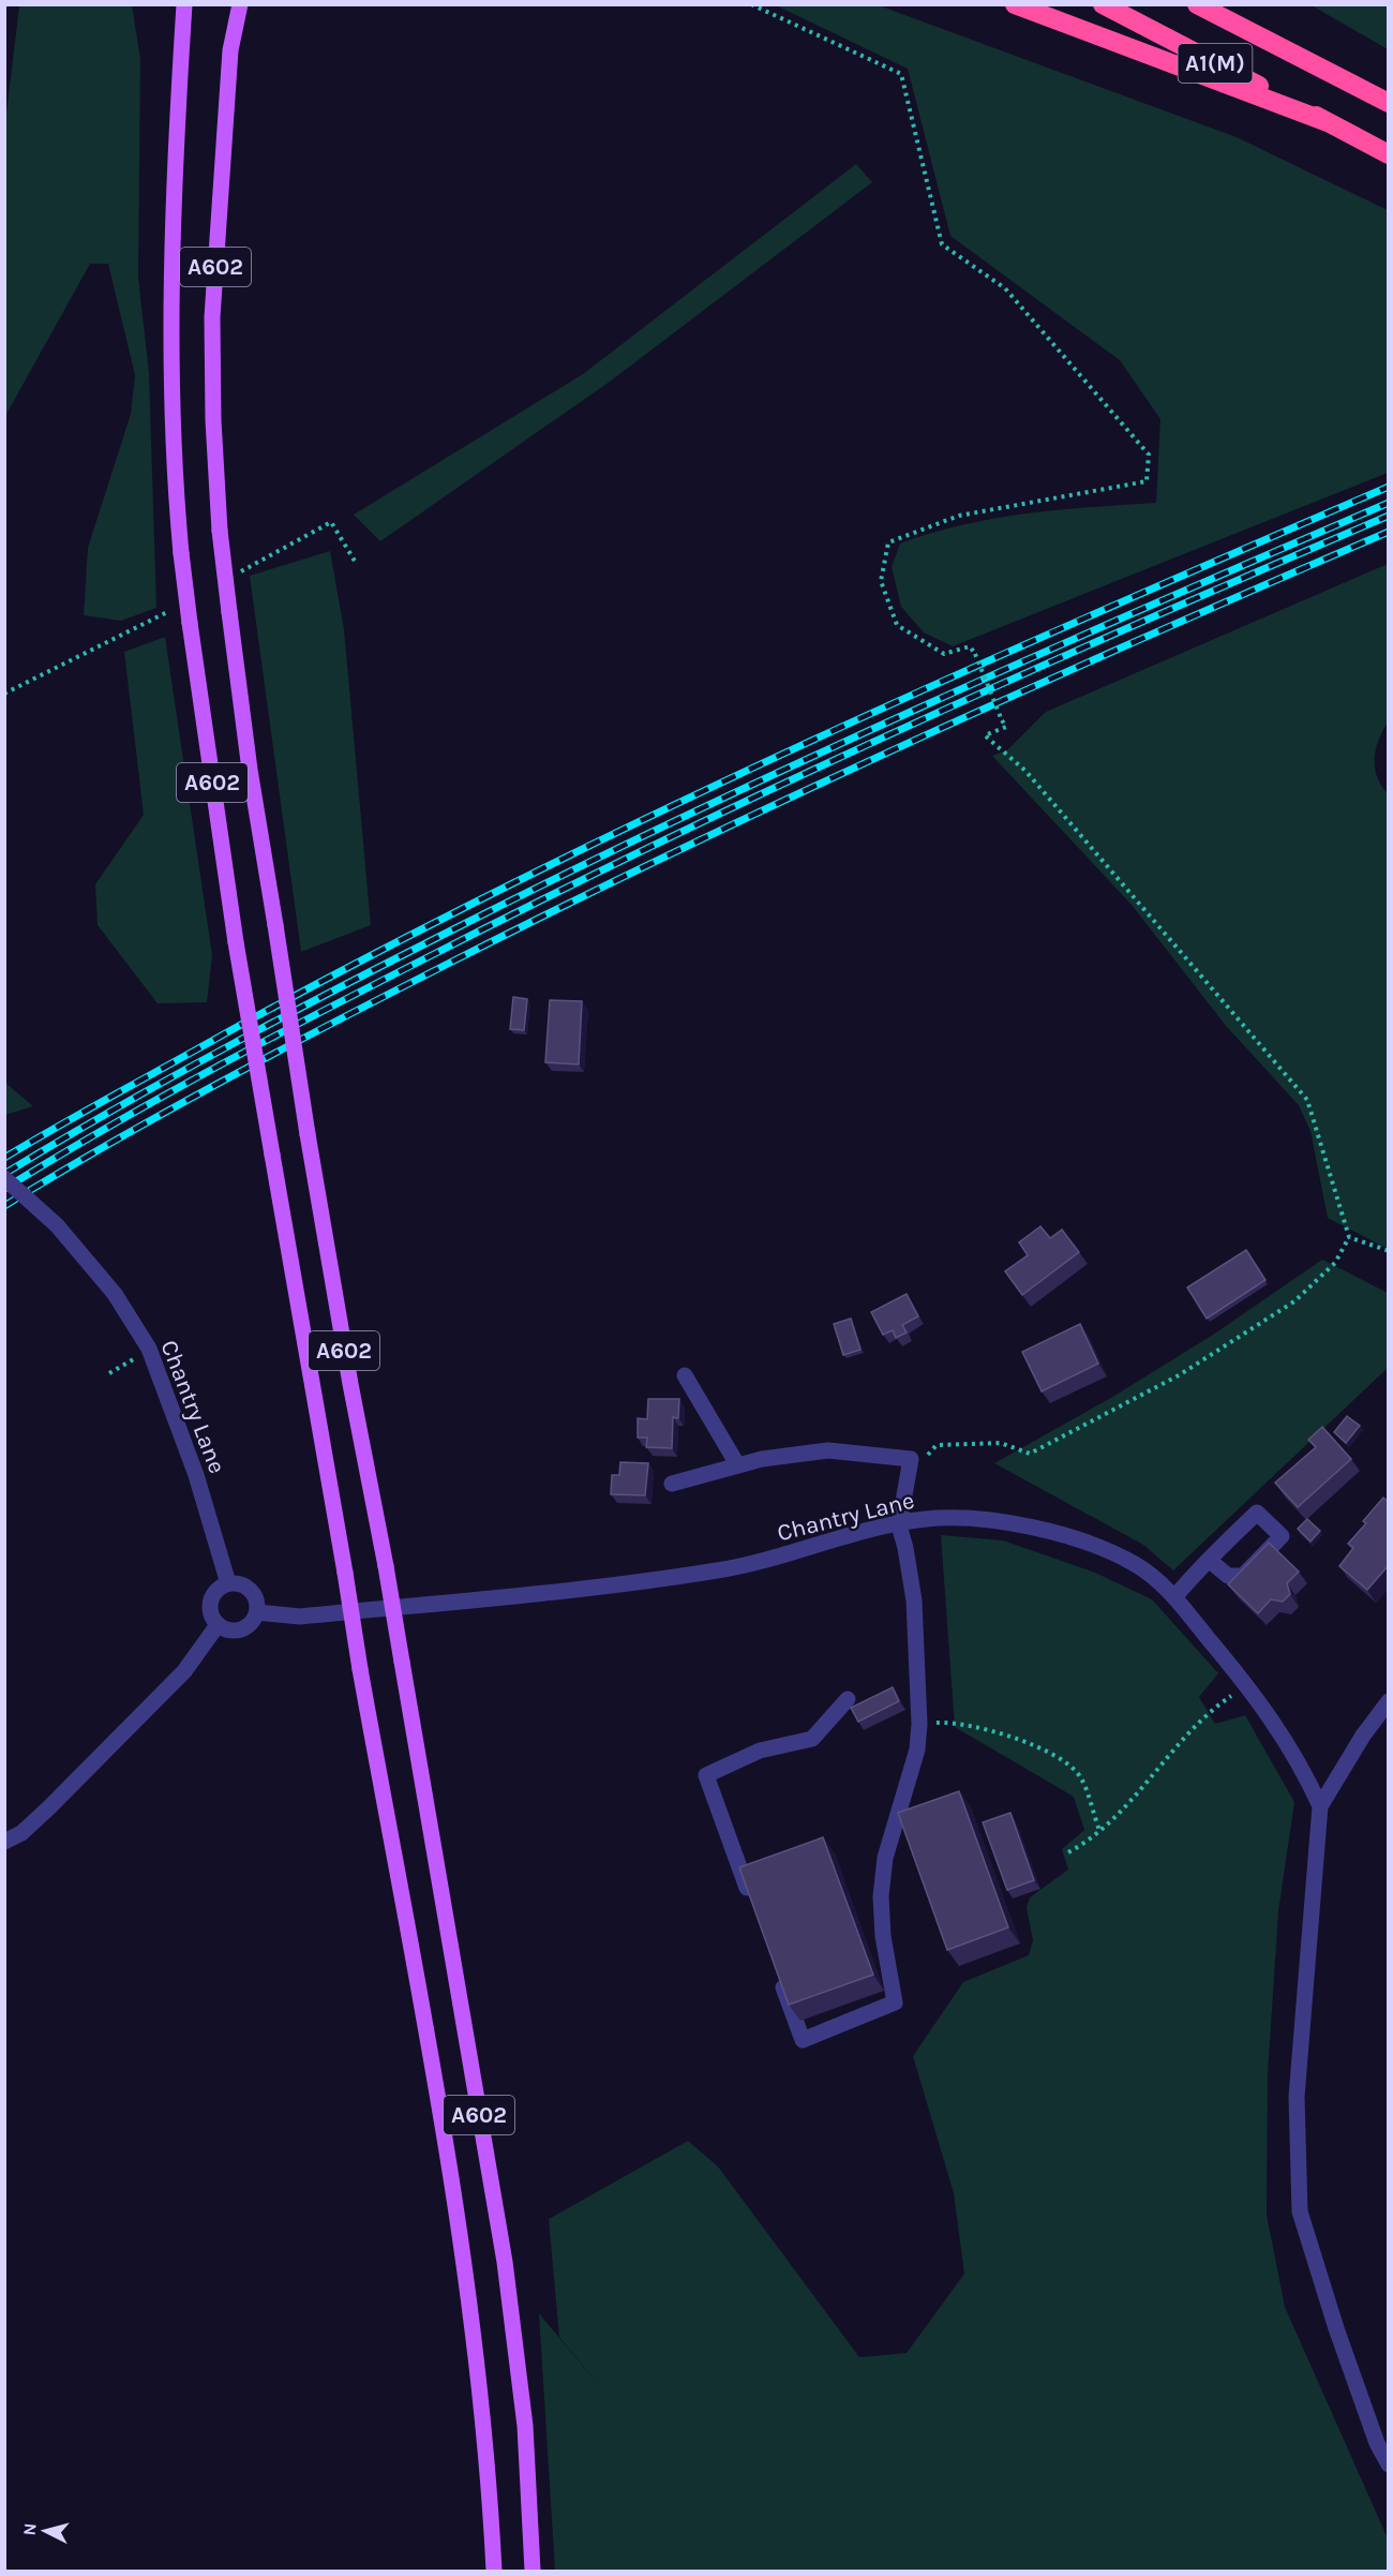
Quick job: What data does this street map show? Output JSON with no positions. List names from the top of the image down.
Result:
{
  "streets": {
    "highway": ["A1(M)"],
    "main road": ["A602"],
    "street": ["Chantry Lane"]
  },
  "north": "left"
}
